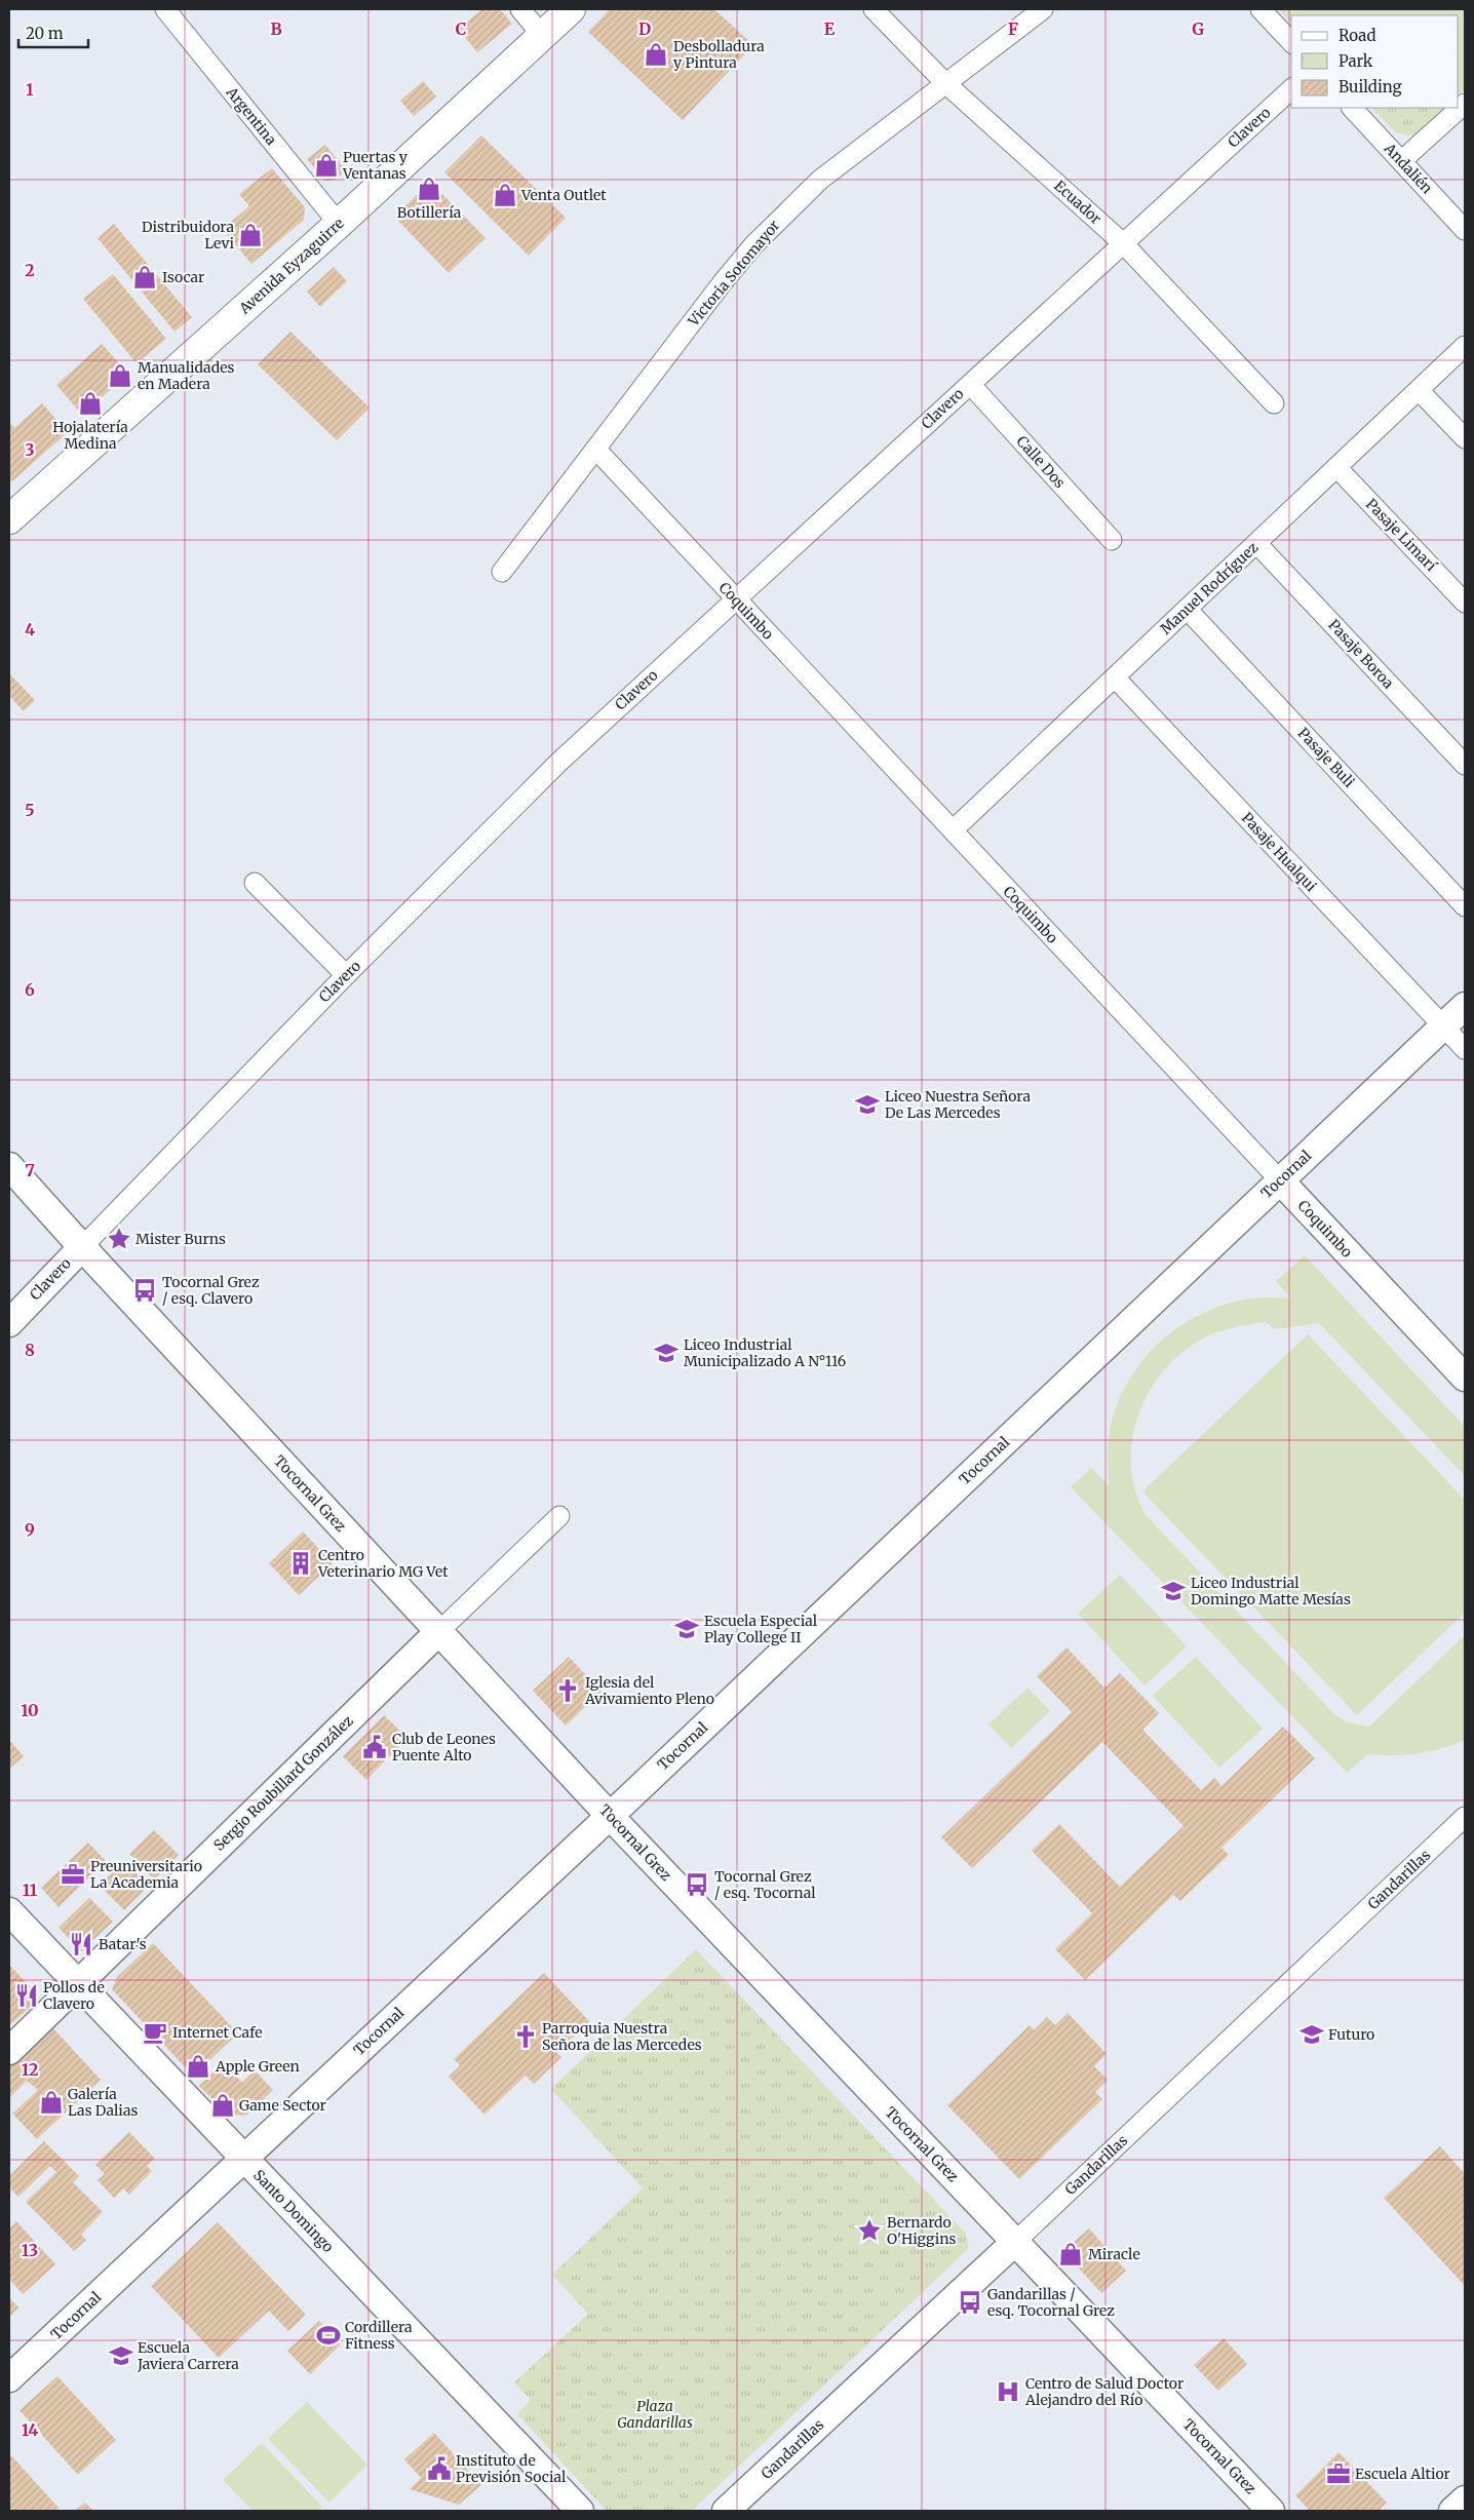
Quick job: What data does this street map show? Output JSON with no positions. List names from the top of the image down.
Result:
{
  "streets": {
    "main road": ["Avenida Eyzaguirre"],
    "street": [
      "Argentina",
      "Clavero",
      "Andalién",
      "Ecuador",
      "Victoria Sotomayor",
      "Calle Dos",
      "Pasaje Limarí",
      "Manuel Rodríguez",
      "Coquimbo",
      "Pasaje Boroa",
      "Pasaje Buli",
      "Pasaje Hualqui",
      "Tocornal",
      "Tocornal Grez",
      "Sergio Roubillard González",
      "Gandarillas",
      "Santo Domingo"
    ]
  },
  "crossings": [
    ["Argentina", "Avenida Eyzaguirre"],
    ["Clavero", "Ecuador"],
    ["Clavero", "Calle Dos"],
    ["Clavero", "Coquimbo"],
    ["Clavero", "Tocornal Grez"],
    ["Ecuador", "Victoria Sotomayor"],
    ["Victoria Sotomayor", "Coquimbo"],
    ["Pasaje Limarí", "Manuel Rodríguez"],
    ["Manuel Rodríguez", "Coquimbo"],
    ["Manuel Rodríguez", "Pasaje Boroa"],
    ["Manuel Rodríguez", "Pasaje Buli"],
    ["Manuel Rodríguez", "Pasaje Hualqui"],
    ["Coquimbo", "Tocornal"],
    ["Pasaje Hualqui", "Tocornal"],
    ["Tocornal", "Tocornal Grez"],
    ["Tocornal", "Santo Domingo"],
    ["Tocornal Grez", "Sergio Roubillard González"],
    ["Tocornal Grez", "Gandarillas"],
    ["Sergio Roubillard González", "Santo Domingo"]
  ],
  "parks": ["Plaza Gandarillas"],
  "places": {
    "shop": [
      "Desbolladura y Pintura",
      "Puertas y Ventanas",
      "Botillería",
      "Venta Outlet",
      "Distribuidora Levi",
      "Isocar",
      "Manualidades en Madera",
      "Hojalatería Medina",
      "Apple Green",
      "Galería Las Dalias",
      "Game Sector",
      "Miracle"
    ],
    "school or university": [
      "Liceo Nuestra Señora De Las Mercedes",
      "Liceo Industrial Municipalizado A N°116",
      "Liceo Industrial Domingo Matte Mesías",
      "Escuela Especial Play College II",
      "Futuro",
      "Escuela Javiera Carrera"
    ],
    "place": ["Mister Burns", "Bernardo O'Higgins"],
    "bus stop": ["Tocornal Grez / esq. Clavero", "Tocornal Grez / esq. Tocornal", "Gandarillas / esq. Tocornal Grez"],
    "building": ["Centro Veterinario MG Vet"],
    "church": ["Iglesia del Avivamiento Pleno", "Parroquia Nuestra Señora de las Mercedes"],
    "public building": ["Club de Leones Puente Alto", "Instituto de Previsión Social"],
    "office": ["Preuniversitario La Academia", "Escuela Altior"],
    "restaurant": ["Batar's", "Pollos de Clavero"],
    "cafe": ["Internet Cafe"],
    "sports": ["Cordillera Fitness"],
    "hospital": ["Centro de Salud Doctor Alejandro del Río"]
  },
  "legend": ["Road", "Park", "Building"],
  "scale_bar": "20 m",
  "grid": {
    "columns": [
      "B",
      "C",
      "D",
      "E",
      "F",
      "G"
    ],
    "rows": [
      "1",
      "2",
      "3",
      "4",
      "5",
      "6",
      "7",
      "8",
      "9",
      "10",
      "11",
      "12",
      "13",
      "14"
    ]
  }
}
